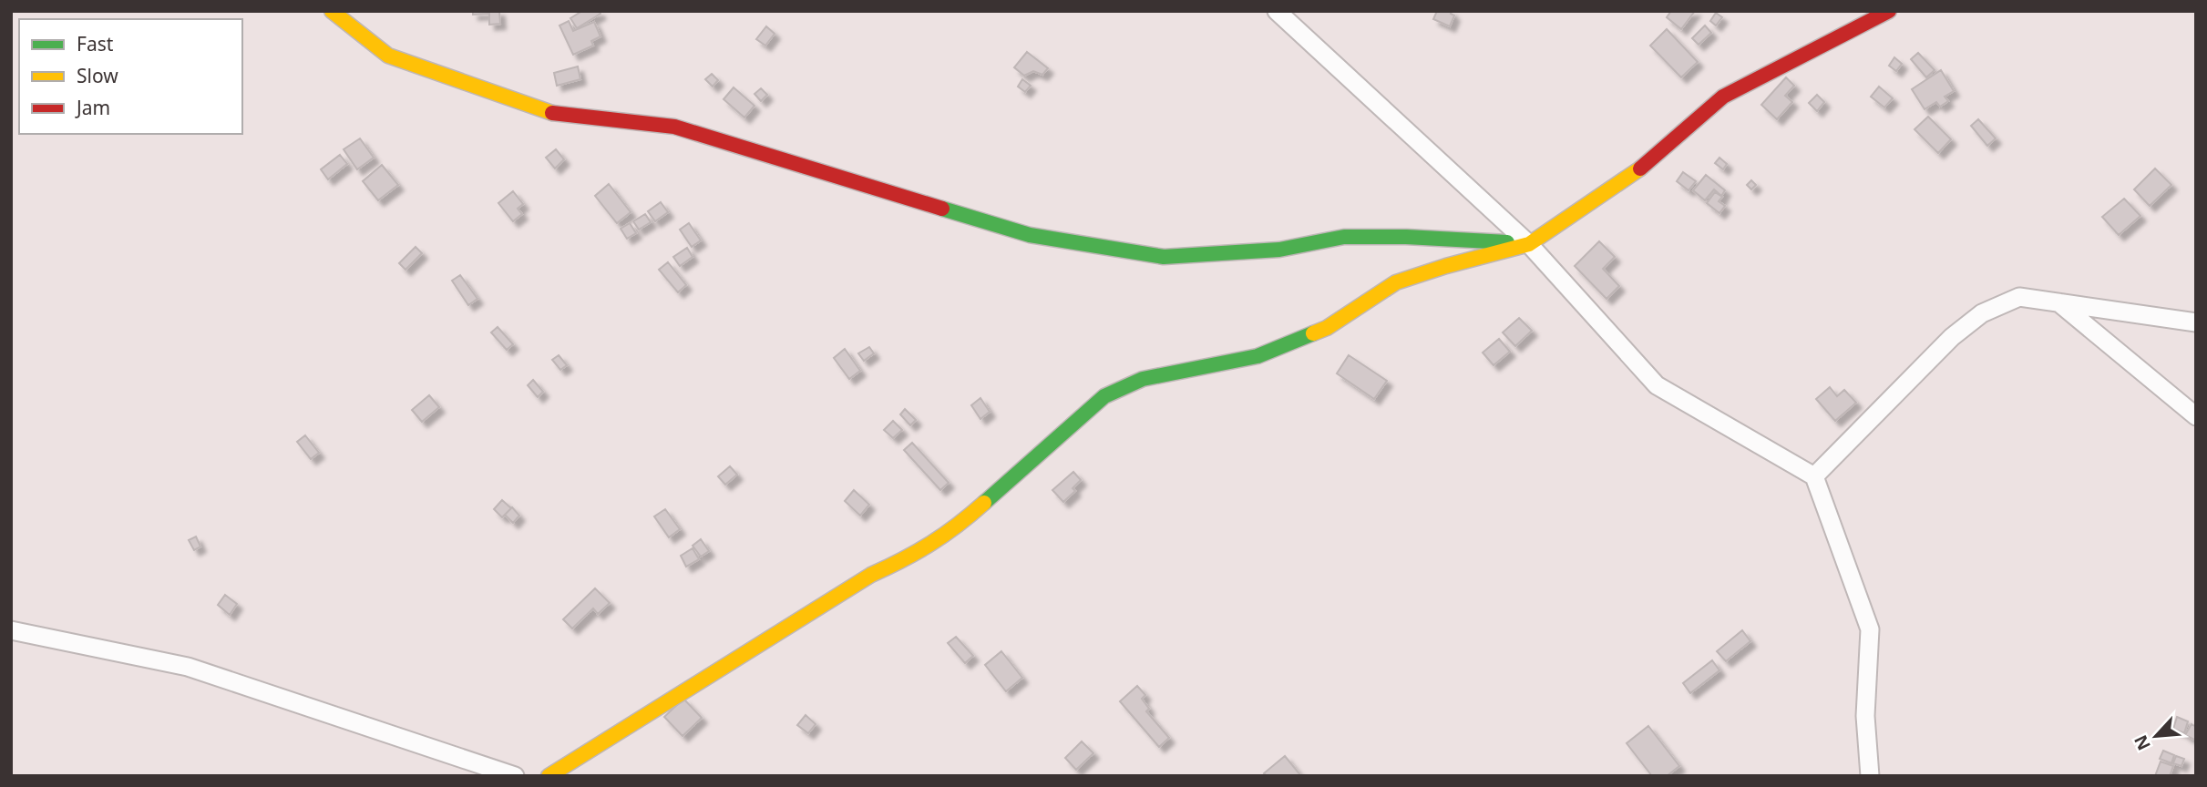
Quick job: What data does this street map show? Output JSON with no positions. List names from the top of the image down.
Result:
{
  "legend": ["Fast", "Slow", "Jam"],
  "north": "bottom left"
}
